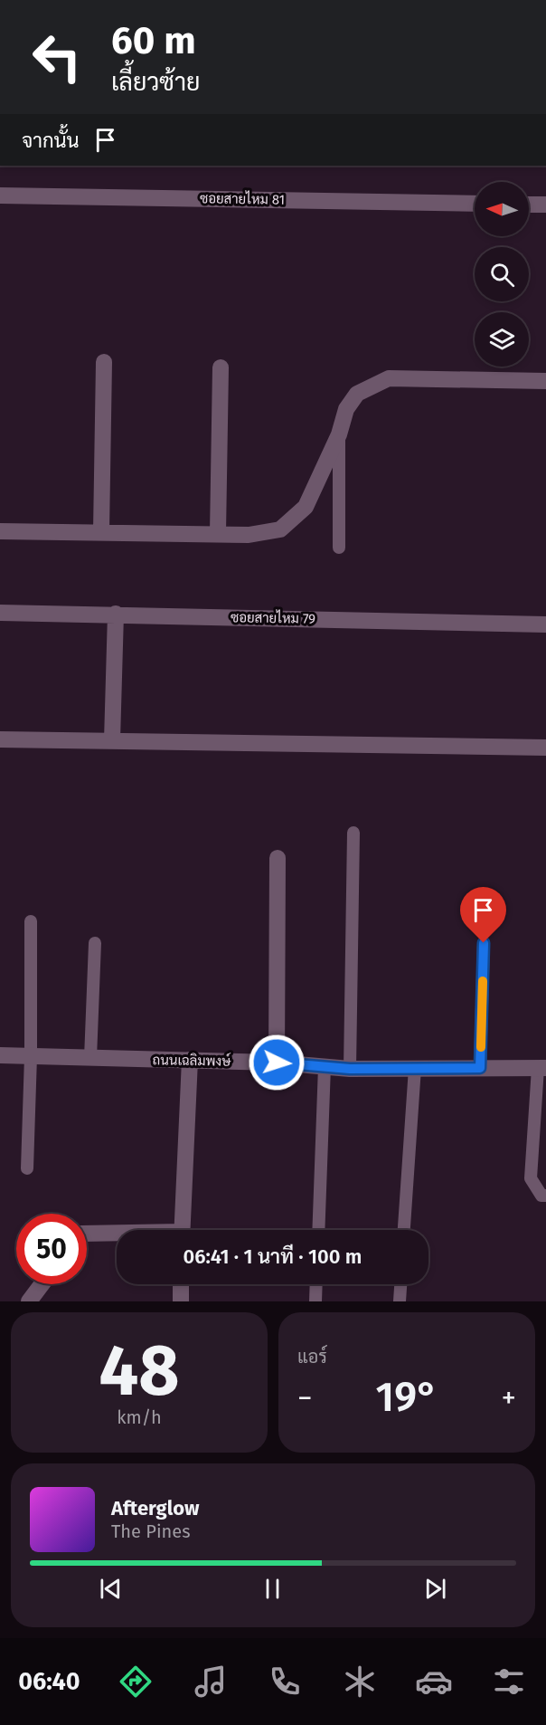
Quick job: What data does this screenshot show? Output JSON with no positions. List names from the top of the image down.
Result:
{
  "streets": {
    "street": ["ซอยสายไหม 81", "ซอยสายไหม 79", "ถนนเฉลิมพงษ์"]
  },
  "north": "left",
  "page": {
    "turn": ["60 m", "เลี้ยวซ้าย"],
    "then": "จากนั้น",
    "limit": "50",
    "trip": "06:41 · 1 นาที · 100 m",
    "tile": [
      ["48", "km/h"],
      "แอร์"
    ],
    "heat": ["−", "19°", "+"],
    "song": ["Afterglow", "The Pines"],
    "tabs": "06:40"
  }
}
